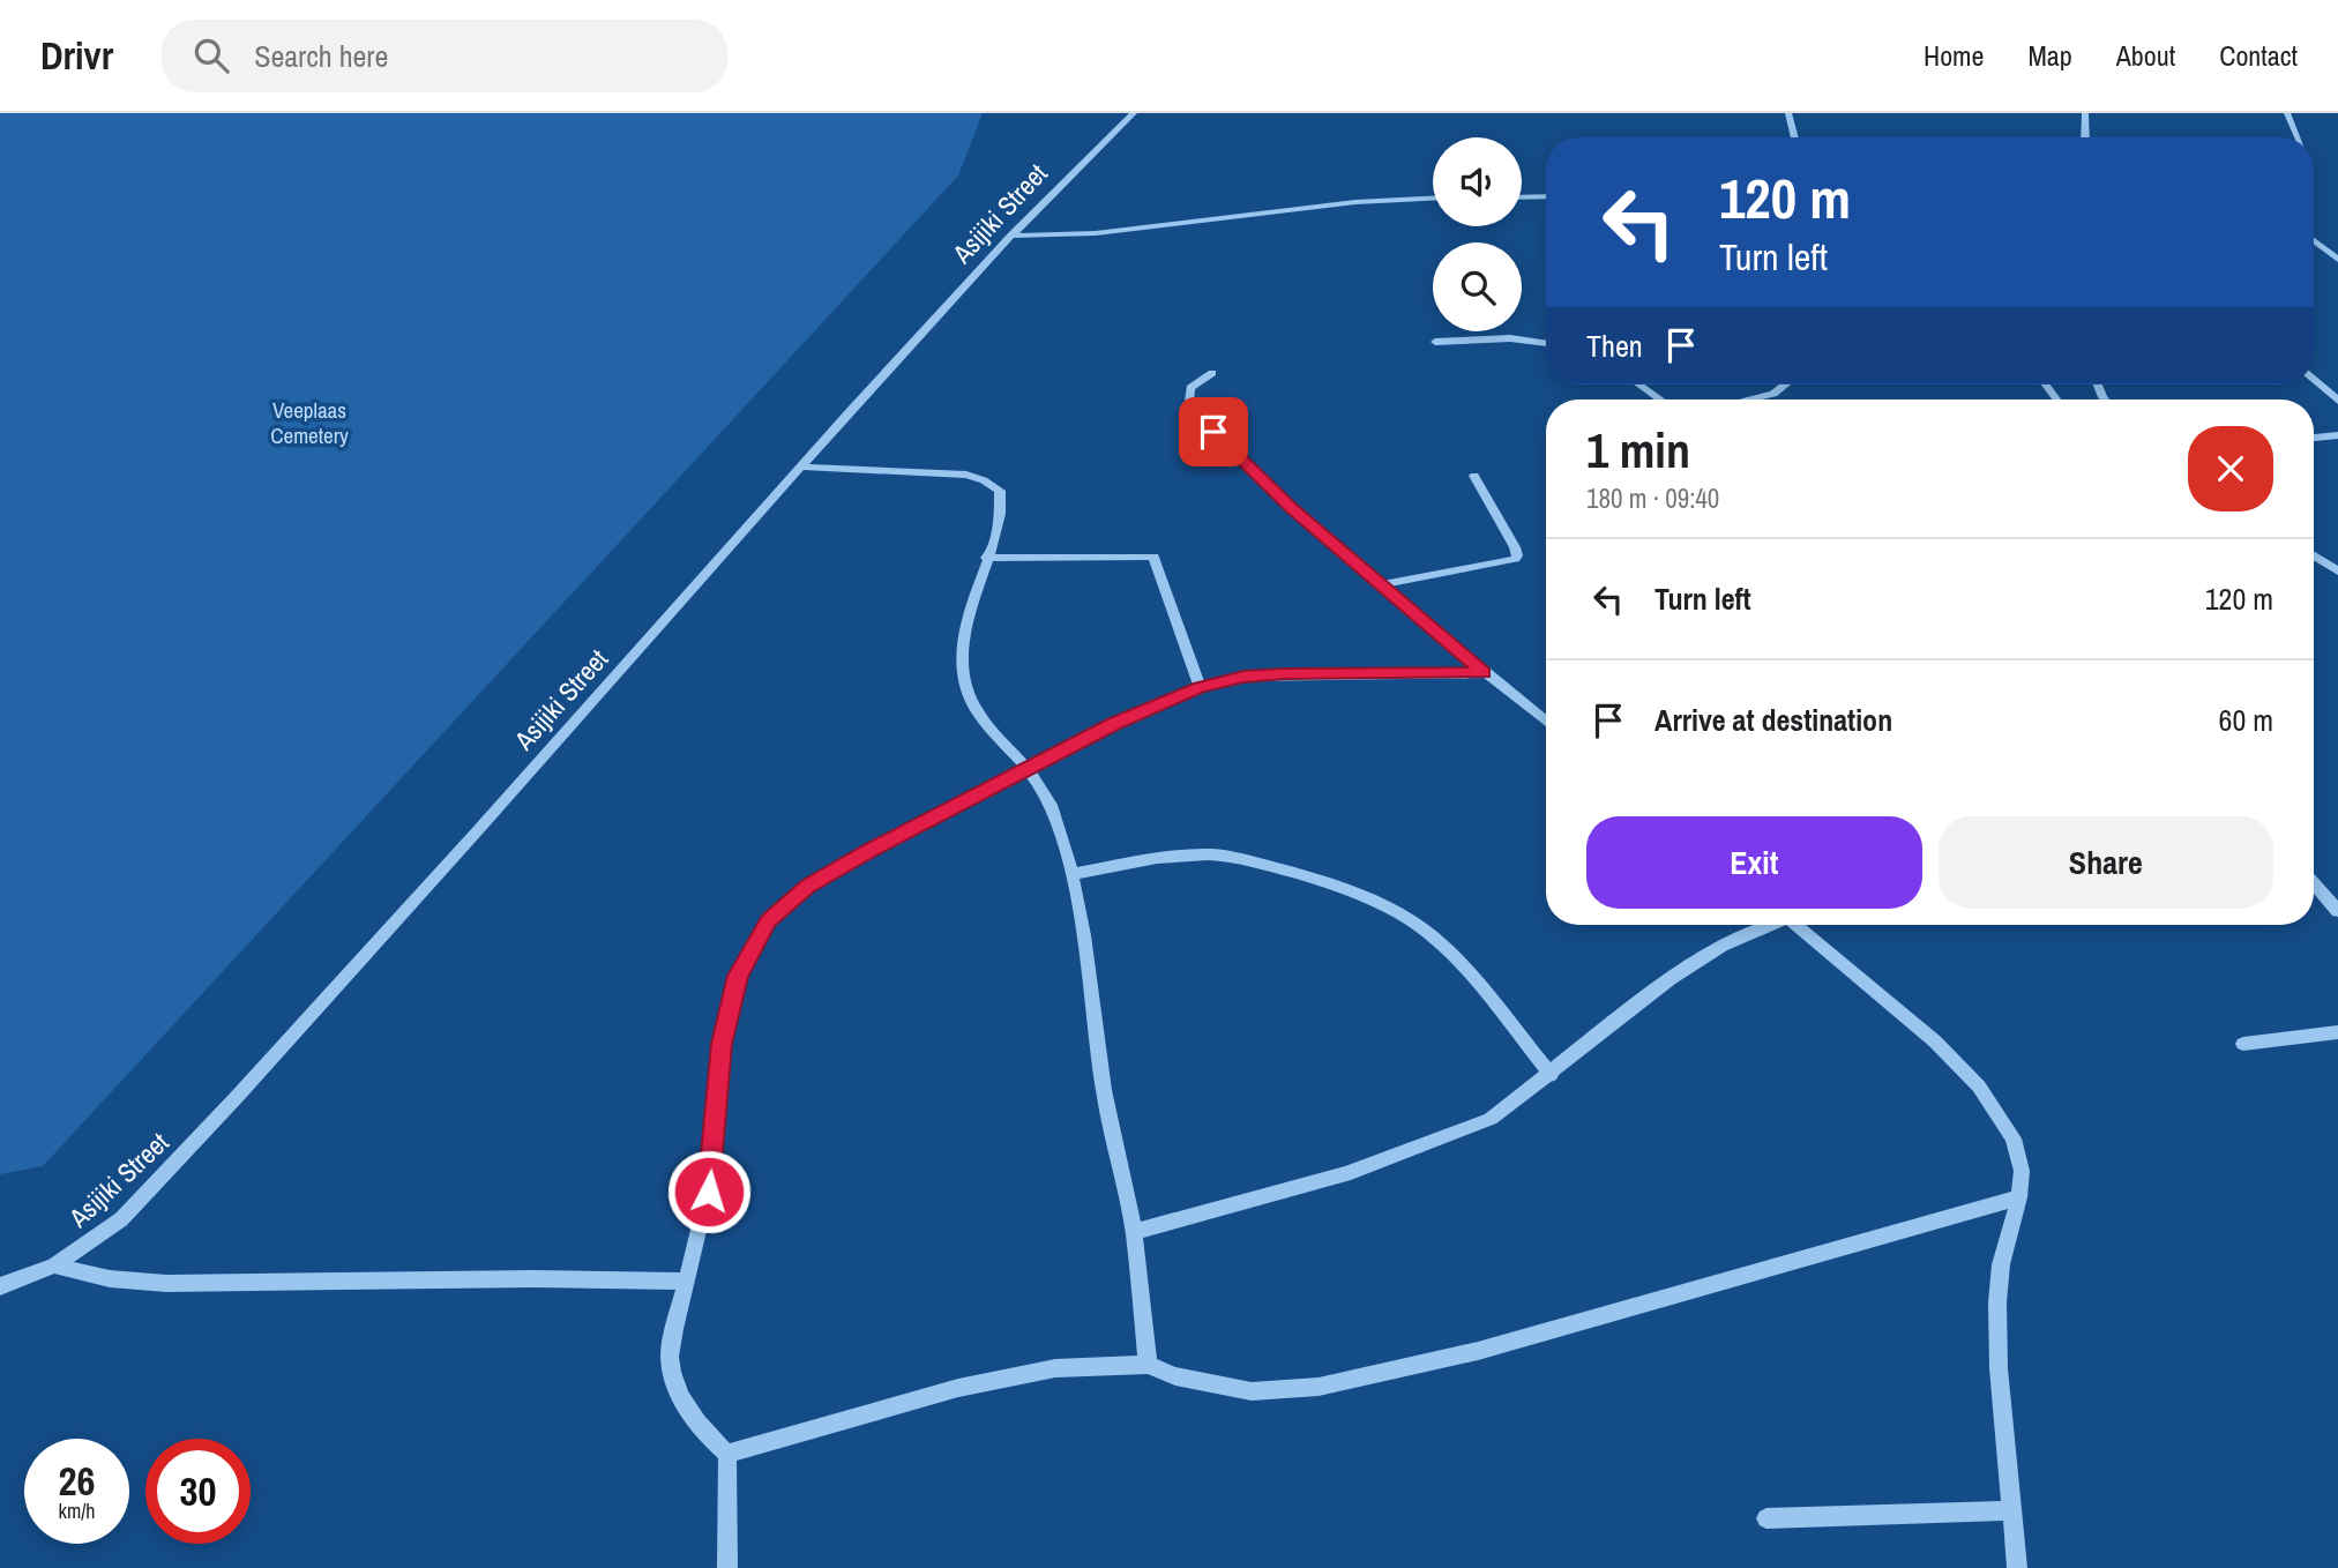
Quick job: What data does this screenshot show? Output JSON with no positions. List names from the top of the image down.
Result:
{
  "streets": {
    "street": ["Asijiki Street"]
  },
  "parks": ["Veeplaas Cemetery"],
  "page": {
    "header": "Drivr",
    "search": "Search here",
    "nav": [
      "Home",
      "Map",
      "About",
      "Contact"
    ],
    "turn": ["120 m", "Turn left"],
    "then": "Then",
    "heading": ["1 min", "180 m · 09:40"],
    "list": [
      {
        "name": "Turn left",
        "value": "120 m"
      },
      {
        "name": "Arrive at destination",
        "value": "60 m"
      }
    ],
    "buttons": ["Exit", "Share"],
    "speed": "26 km/h",
    "limit": "30"
  }
}
